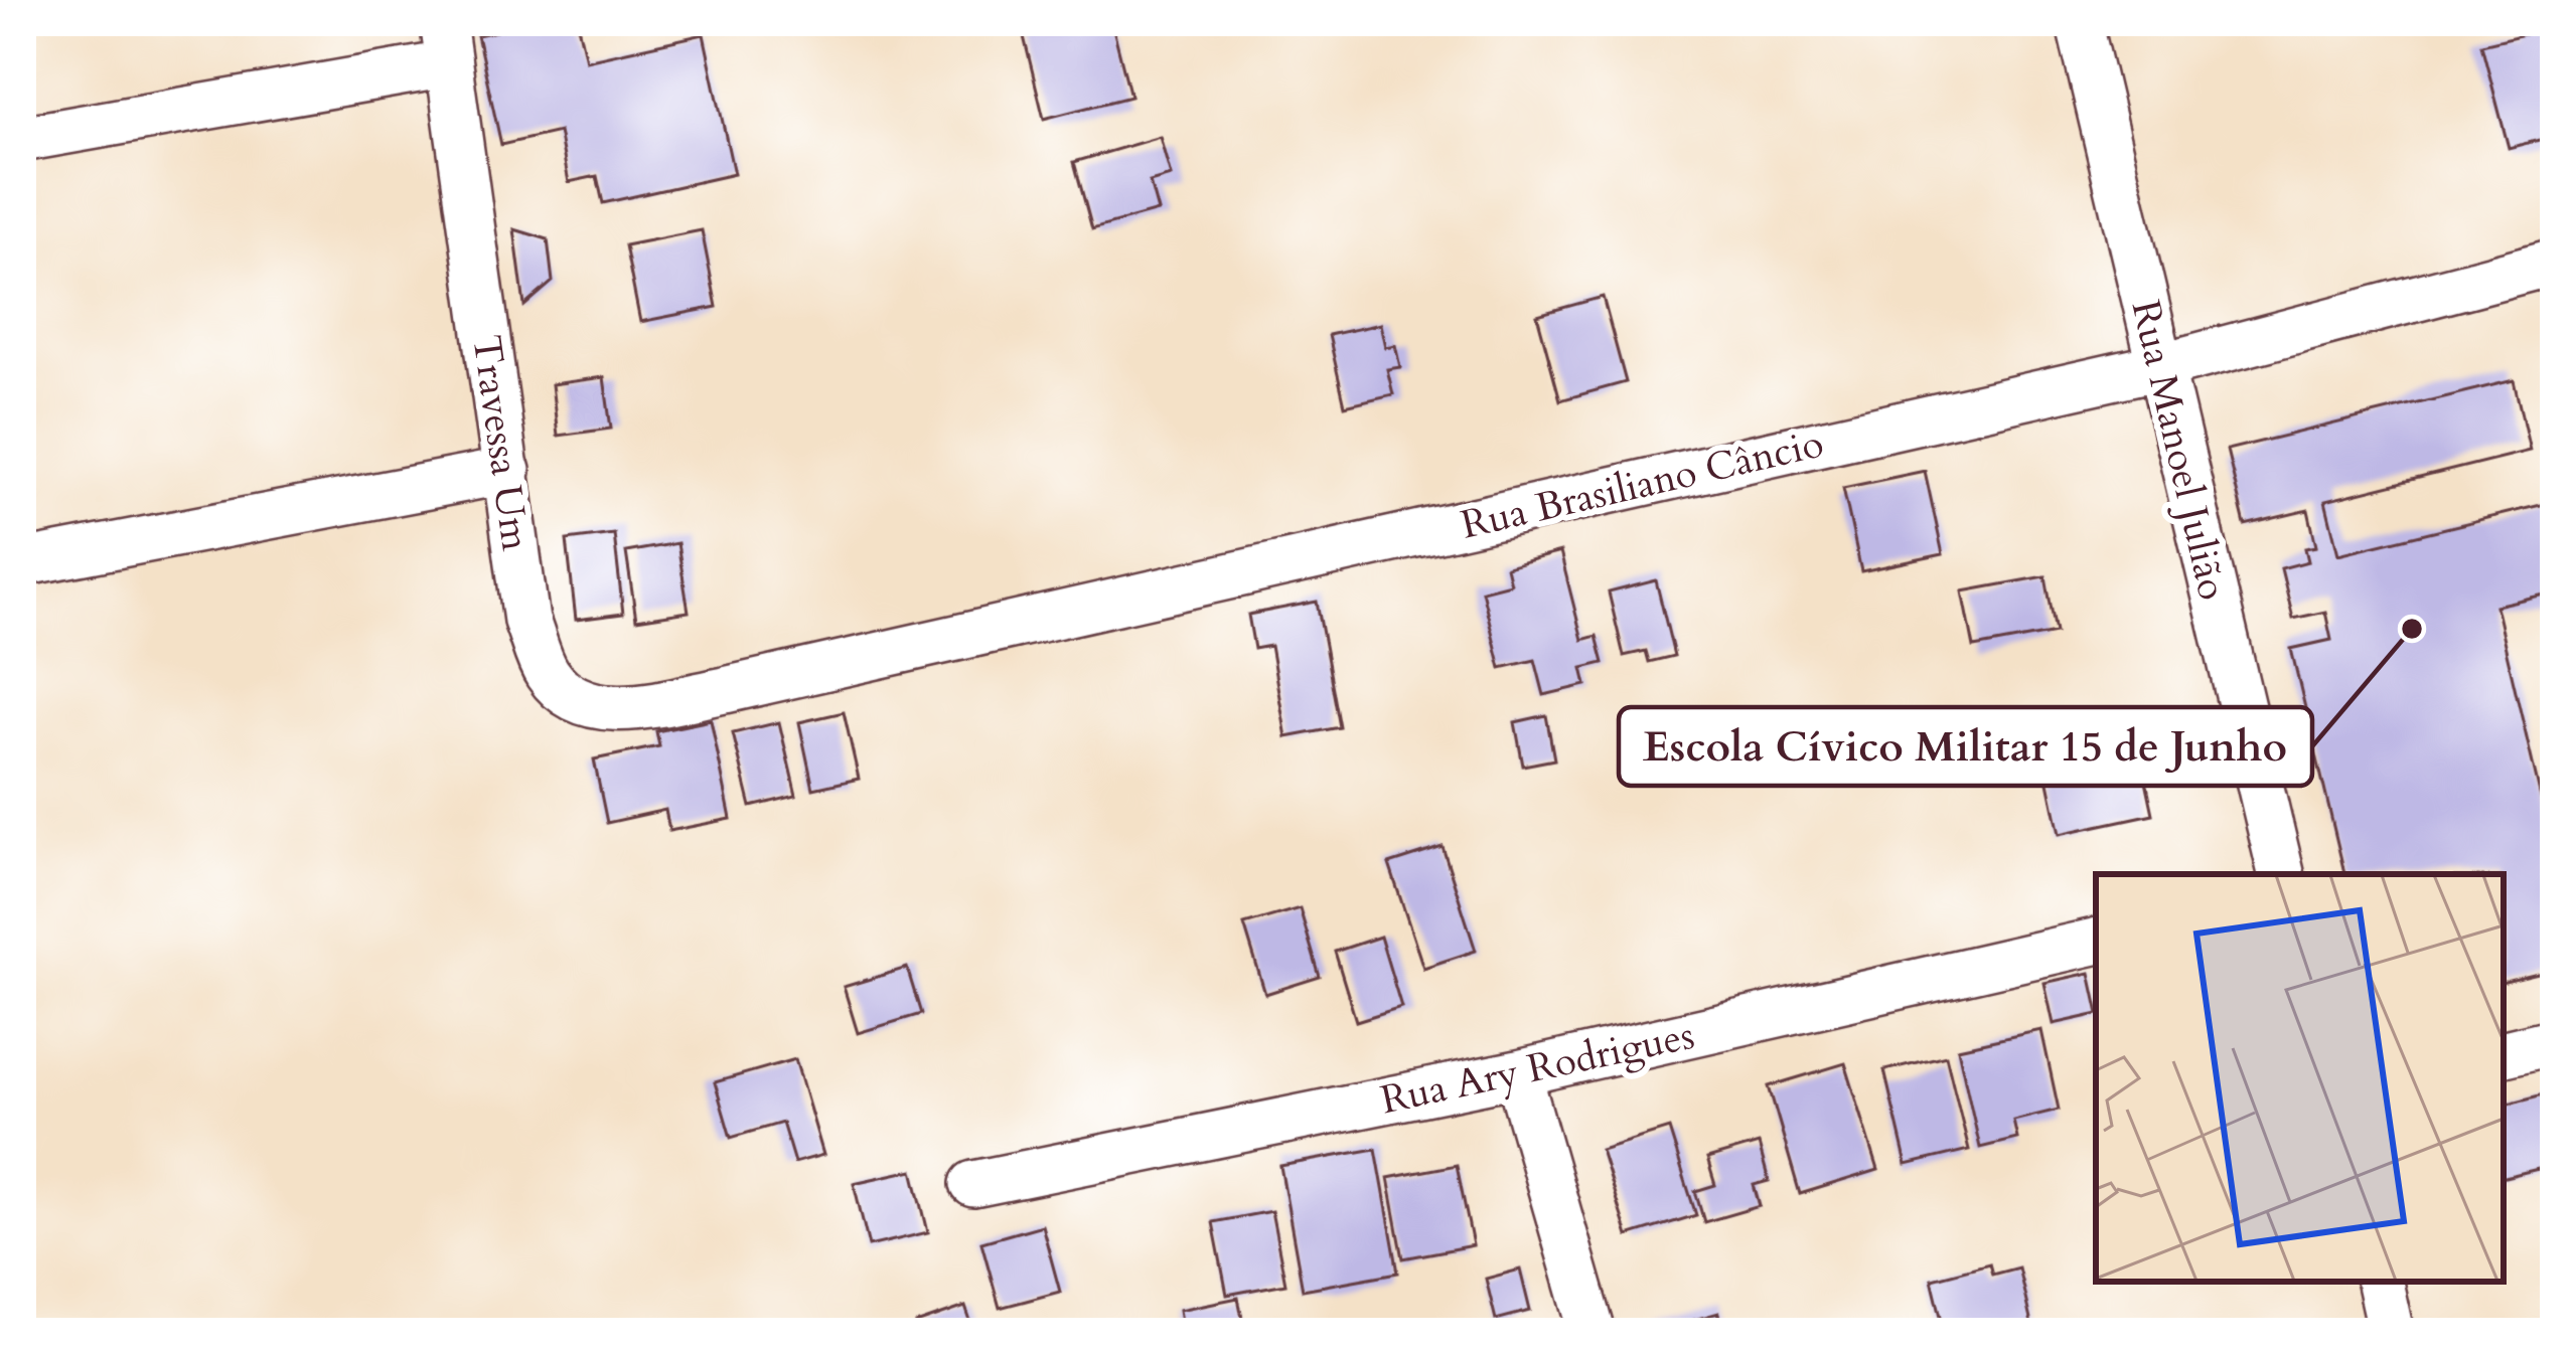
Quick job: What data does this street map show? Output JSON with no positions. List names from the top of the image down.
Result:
{
  "streets": {
    "street": [
      "Travessa Um",
      "Rua Manoel Julião",
      "Rua Brasiliano Câncio",
      "Rua Ary Rodrigues"
    ]
  },
  "crossings": [
    ["Travessa Um", "Rua Brasiliano Câncio"],
    ["Rua Manoel Julião", "Rua Brasiliano Câncio"]
  ],
  "places": ["Escola Cívico Militar 15 de Junho"]
}
